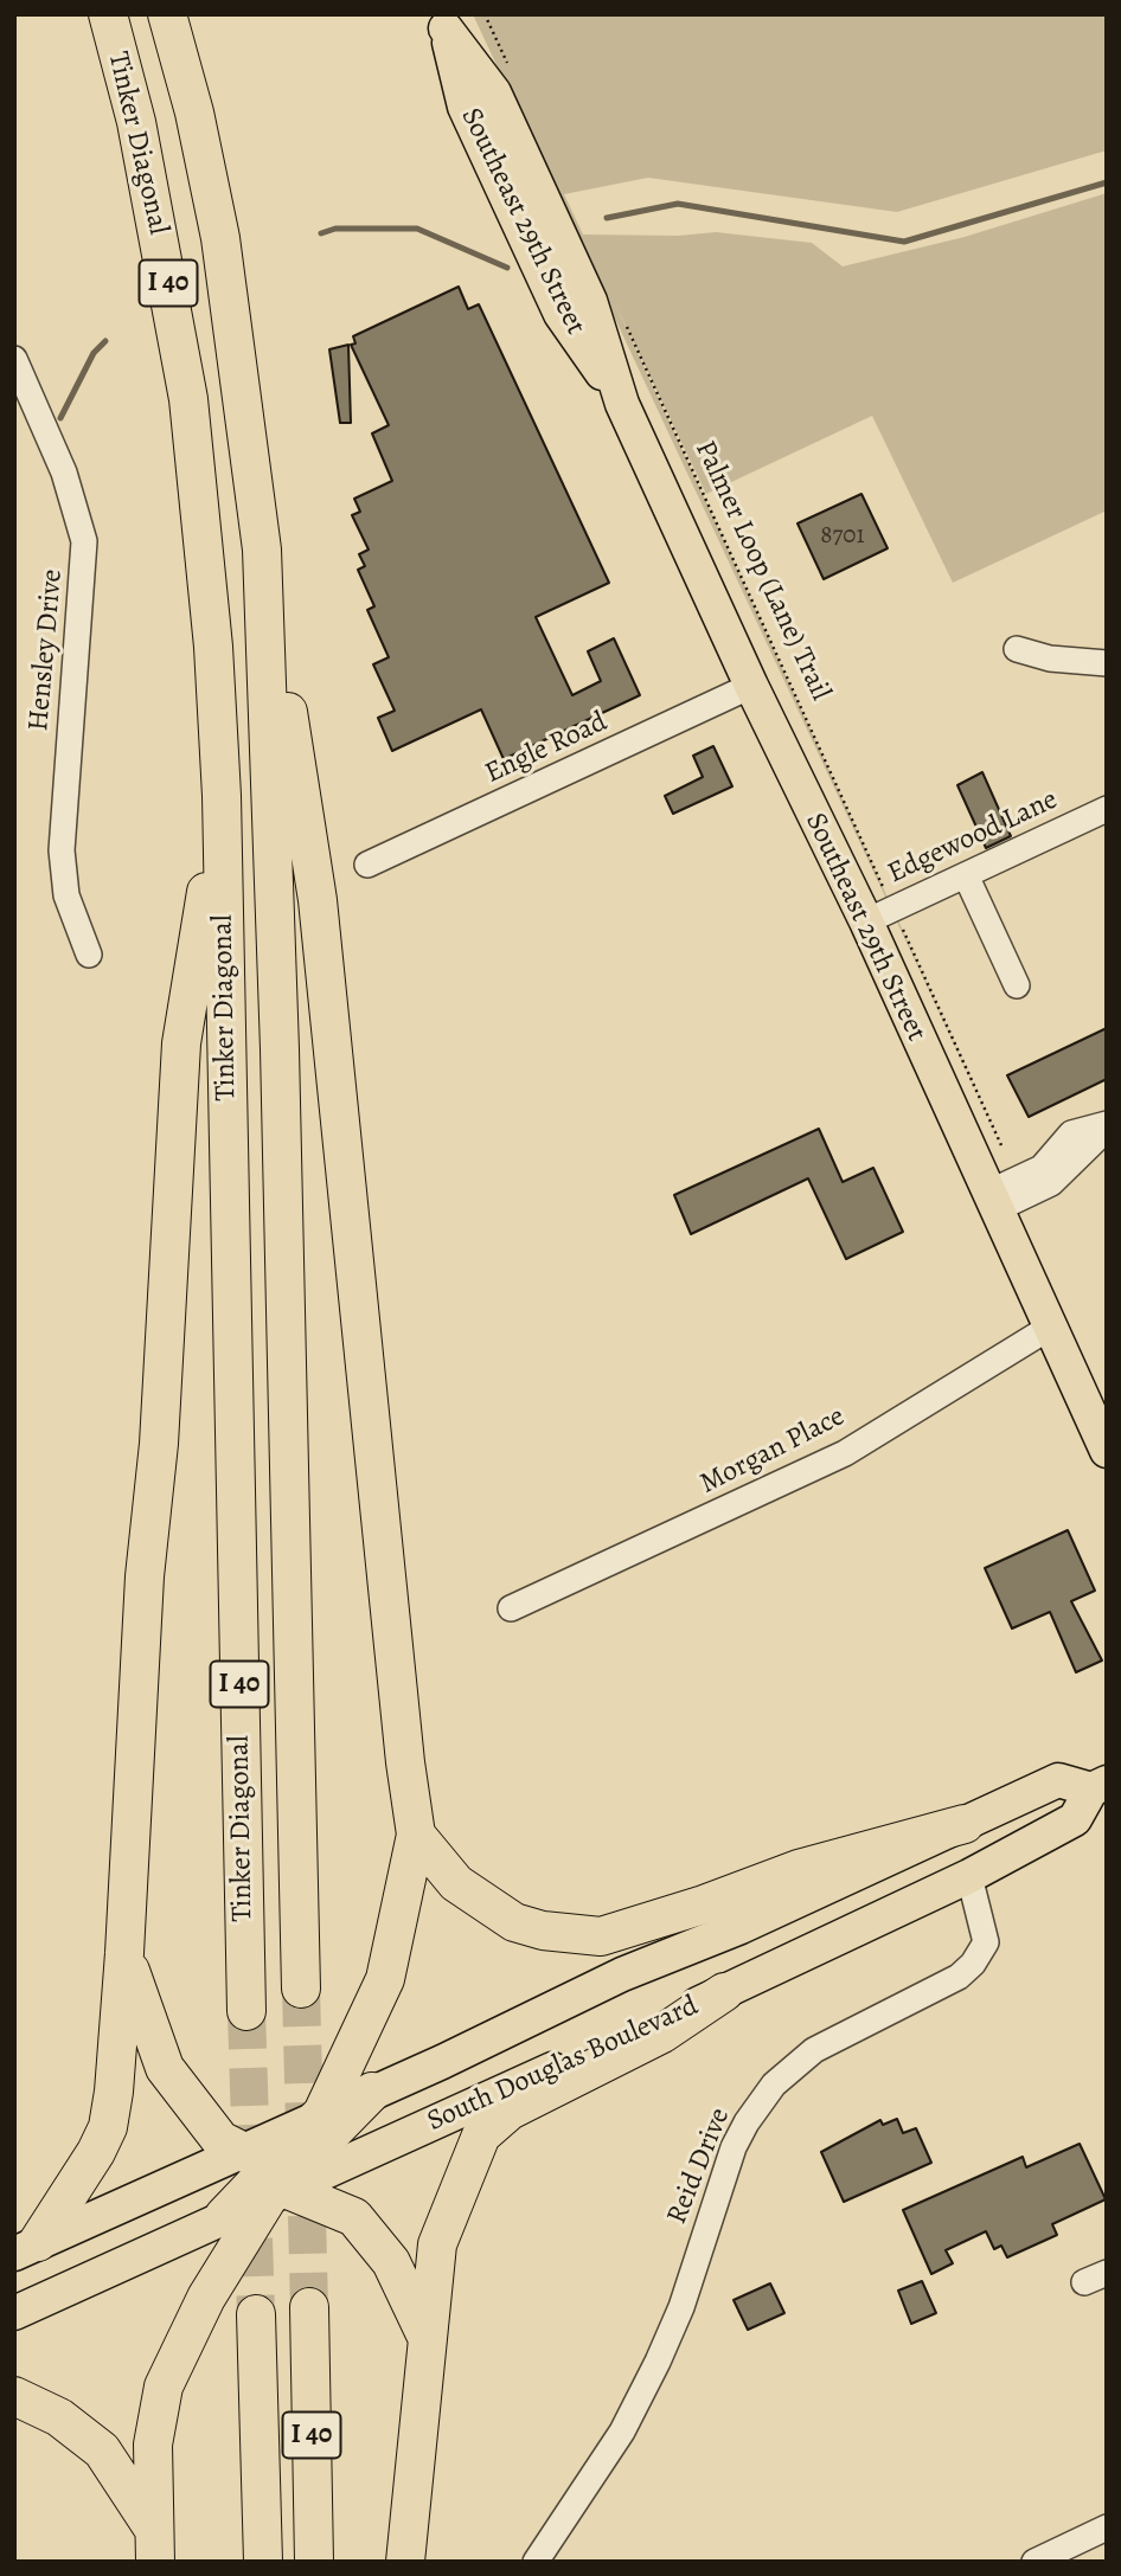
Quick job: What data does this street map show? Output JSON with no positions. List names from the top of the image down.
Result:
{
  "streets": {
    "highway": ["Tinker Diagonal", "I 40"],
    "main road": ["Southeast 29th Street", "South Douglas Boulevard"],
    "street": [
      "Hensley Drive",
      "Engle Road",
      "Edgewood Lane",
      "Morgan Place",
      "Reid Drive"
    ],
    "path": ["Palmer Loop (Lane) Trail"]
  },
  "crossings": [
    ["Southeast 29th Street", "Engle Road"],
    ["Southeast 29th Street", "Edgewood Lane"],
    ["Southeast 29th Street", "Morgan Place"],
    ["South Douglas Boulevard", "Reid Drive"]
  ],
  "house_numbers": ["8701"]
}
